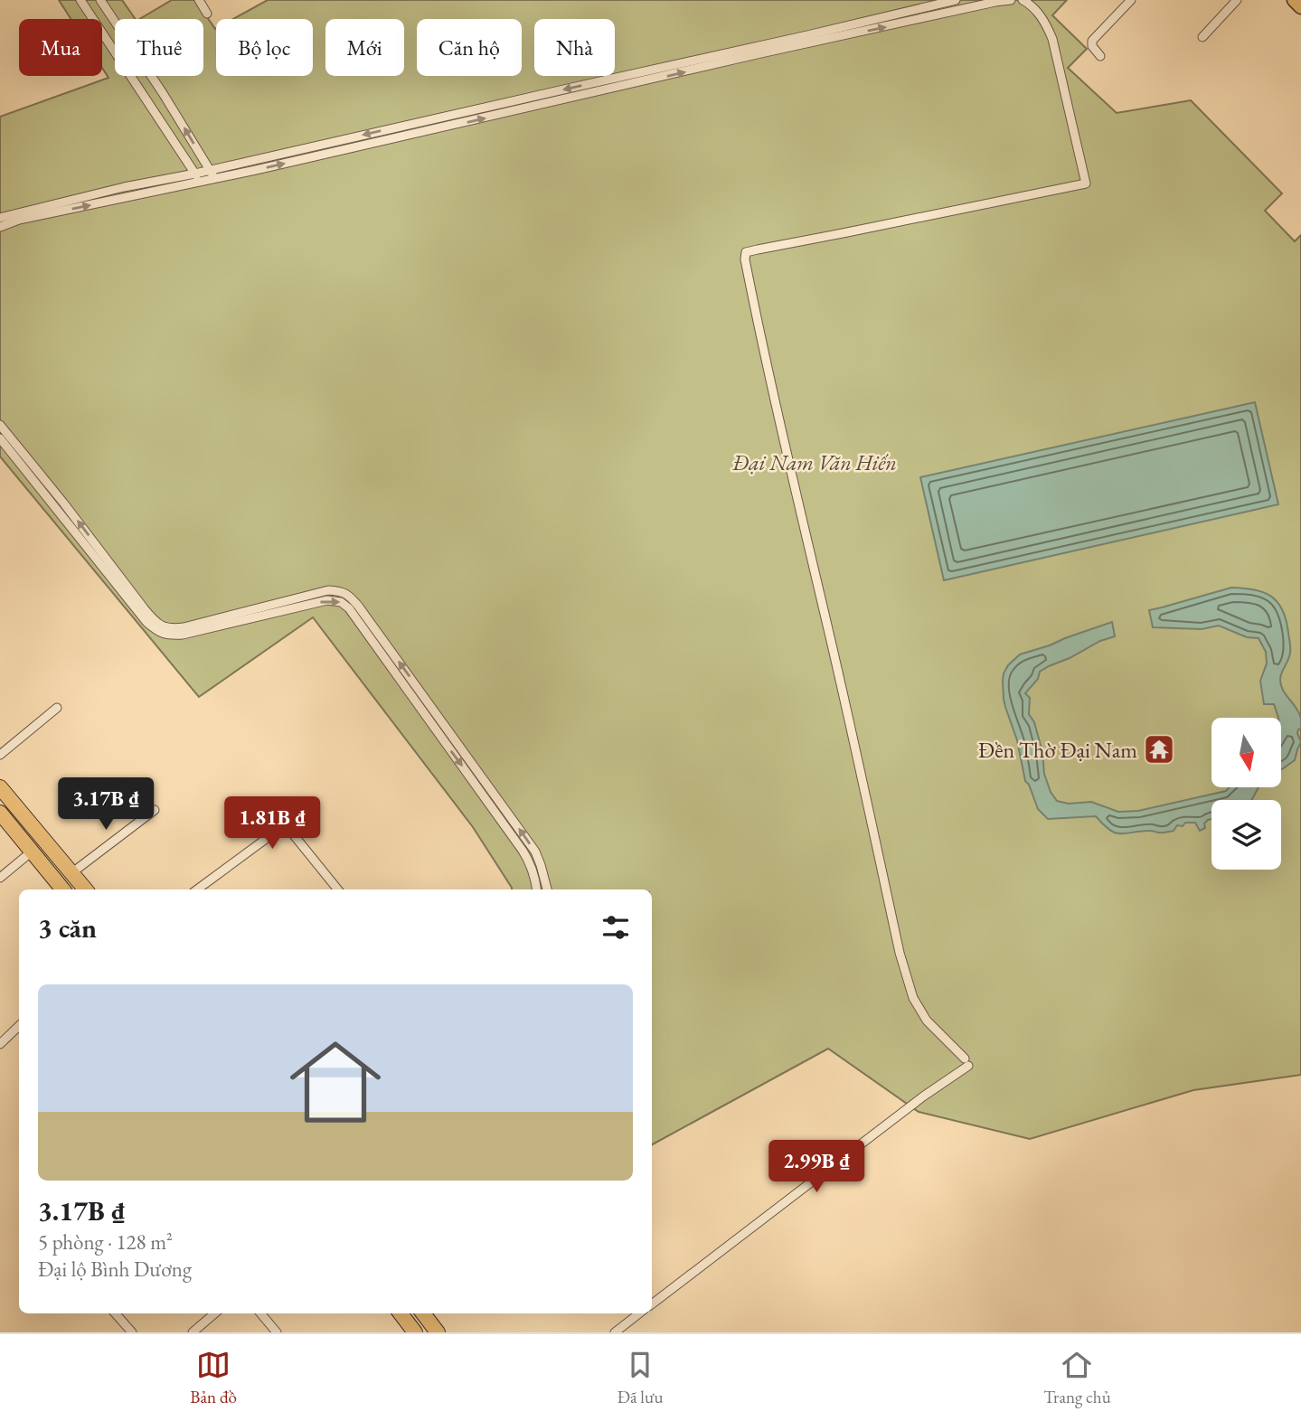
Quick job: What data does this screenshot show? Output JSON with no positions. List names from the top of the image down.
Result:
{
  "parks": ["Đại Nam Văn Hiến"],
  "places": {
    "temple": ["Đền Thờ Đại Nam"]
  },
  "north": "bottom",
  "page": {
    "chip": [
      "Mua",
      "Thuê",
      "Bộ lọc",
      "Mới",
      "Căn hộ",
      "Nhà"
    ],
    "price": ["3.17B ₫", "1.81B ₫", "2.99B ₫"],
    "heading": "3 căn",
    "list": [
      {
        "name": "3.17B ₫",
        "note": "5 phòng · 128 m² · Đại lộ Bình Dương"
      }
    ],
    "tabs": ["Bản đồ", "Đã lưu", "Trang chủ"]
  }
}
